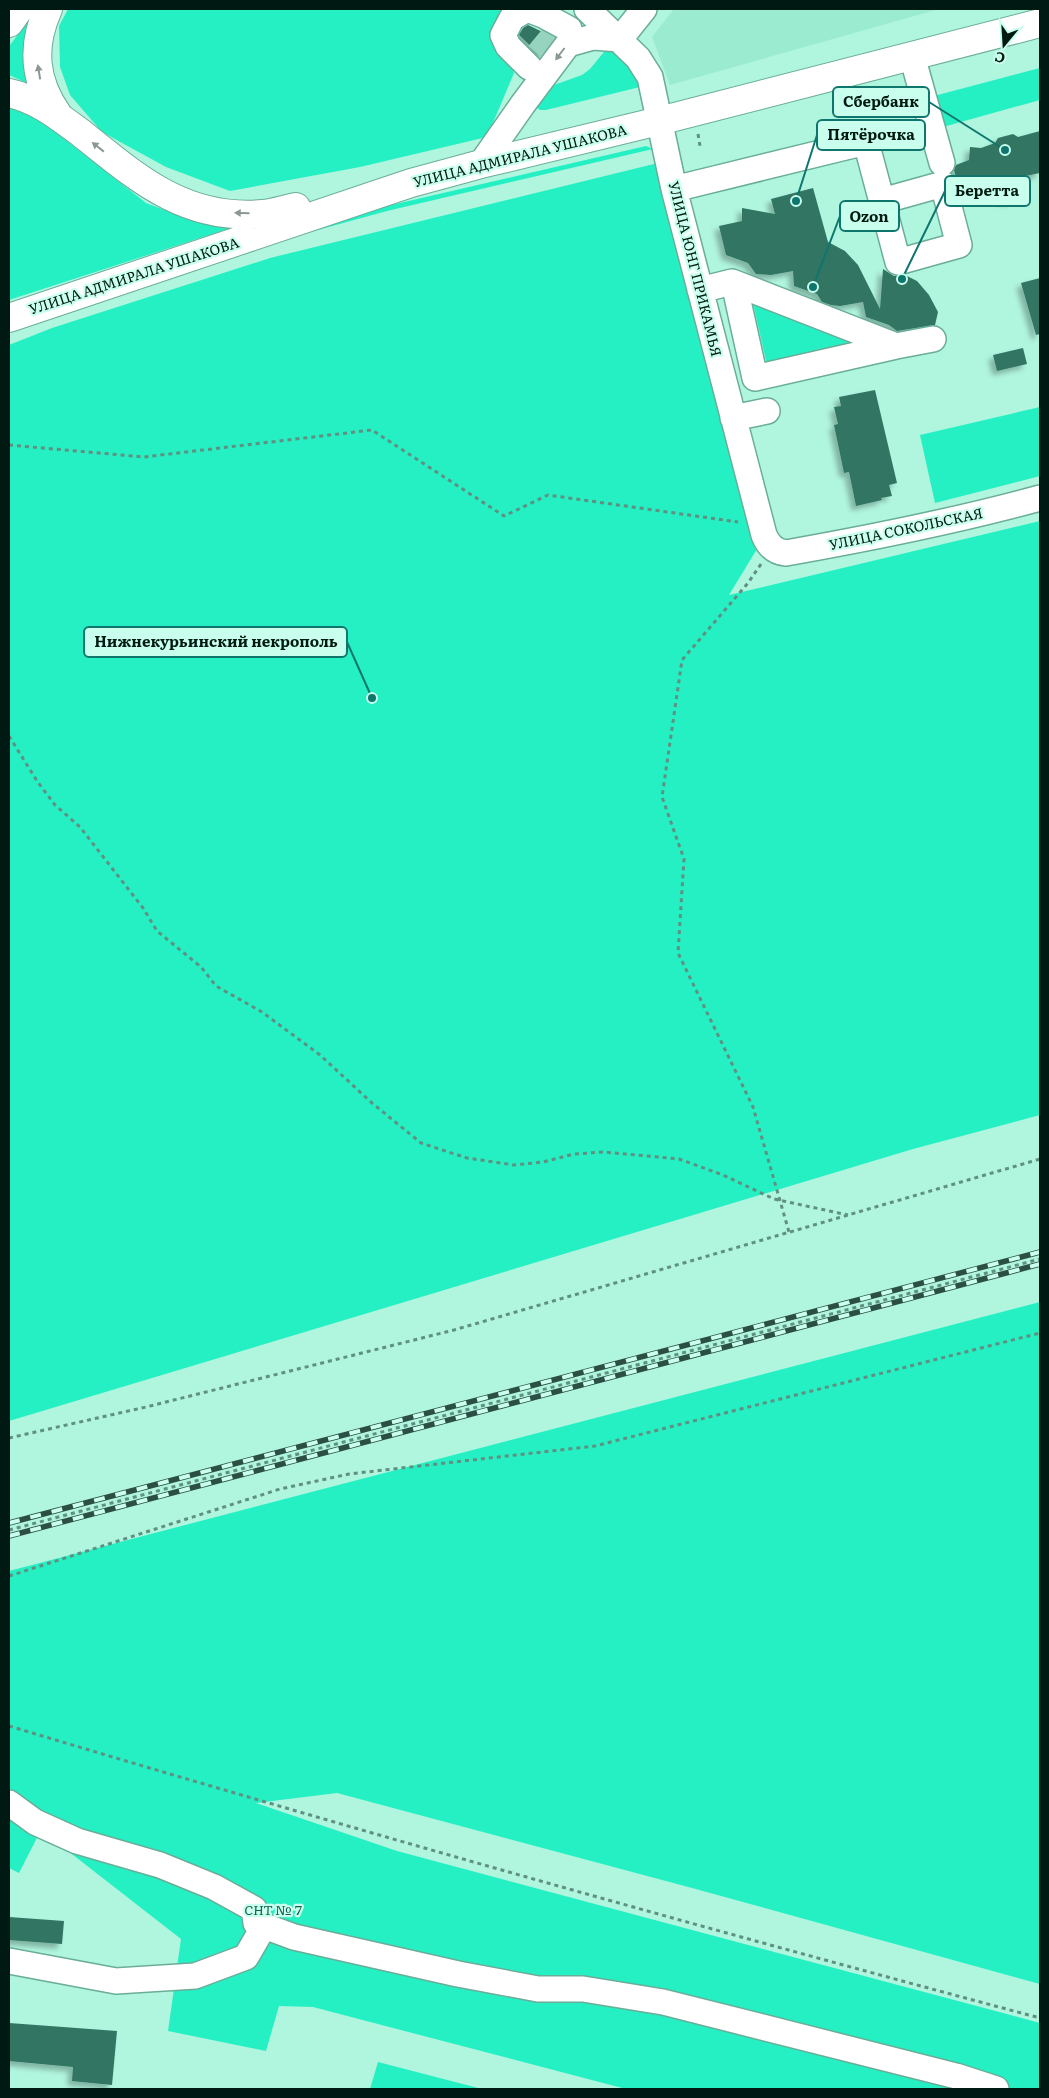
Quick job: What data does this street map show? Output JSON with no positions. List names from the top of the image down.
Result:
{
  "streets": {
    "main road": ["УЛИЦА АДМИРАЛА УШАКОВА"],
    "street": ["УЛИЦА ЮНГ ПРИКАМЬЯ", "УЛИЦА СОКОЛЬСКАЯ"]
  },
  "crossings": [
    ["УЛИЦА АДМИРАЛА УШАКОВА", "УЛИЦА ЮНГ ПРИКАМЬЯ"],
    ["УЛИЦА ЮНГ ПРИКАМЬЯ", "УЛИЦА СОКОЛЬСКАЯ"]
  ],
  "parks": ["СНТ № 7"],
  "places": [
    "Сбербанк",
    "Пятёрочка",
    "Беретта",
    "Ozon",
    "Нижнекурьинский некрополь"
  ],
  "north": "bottom"
}
